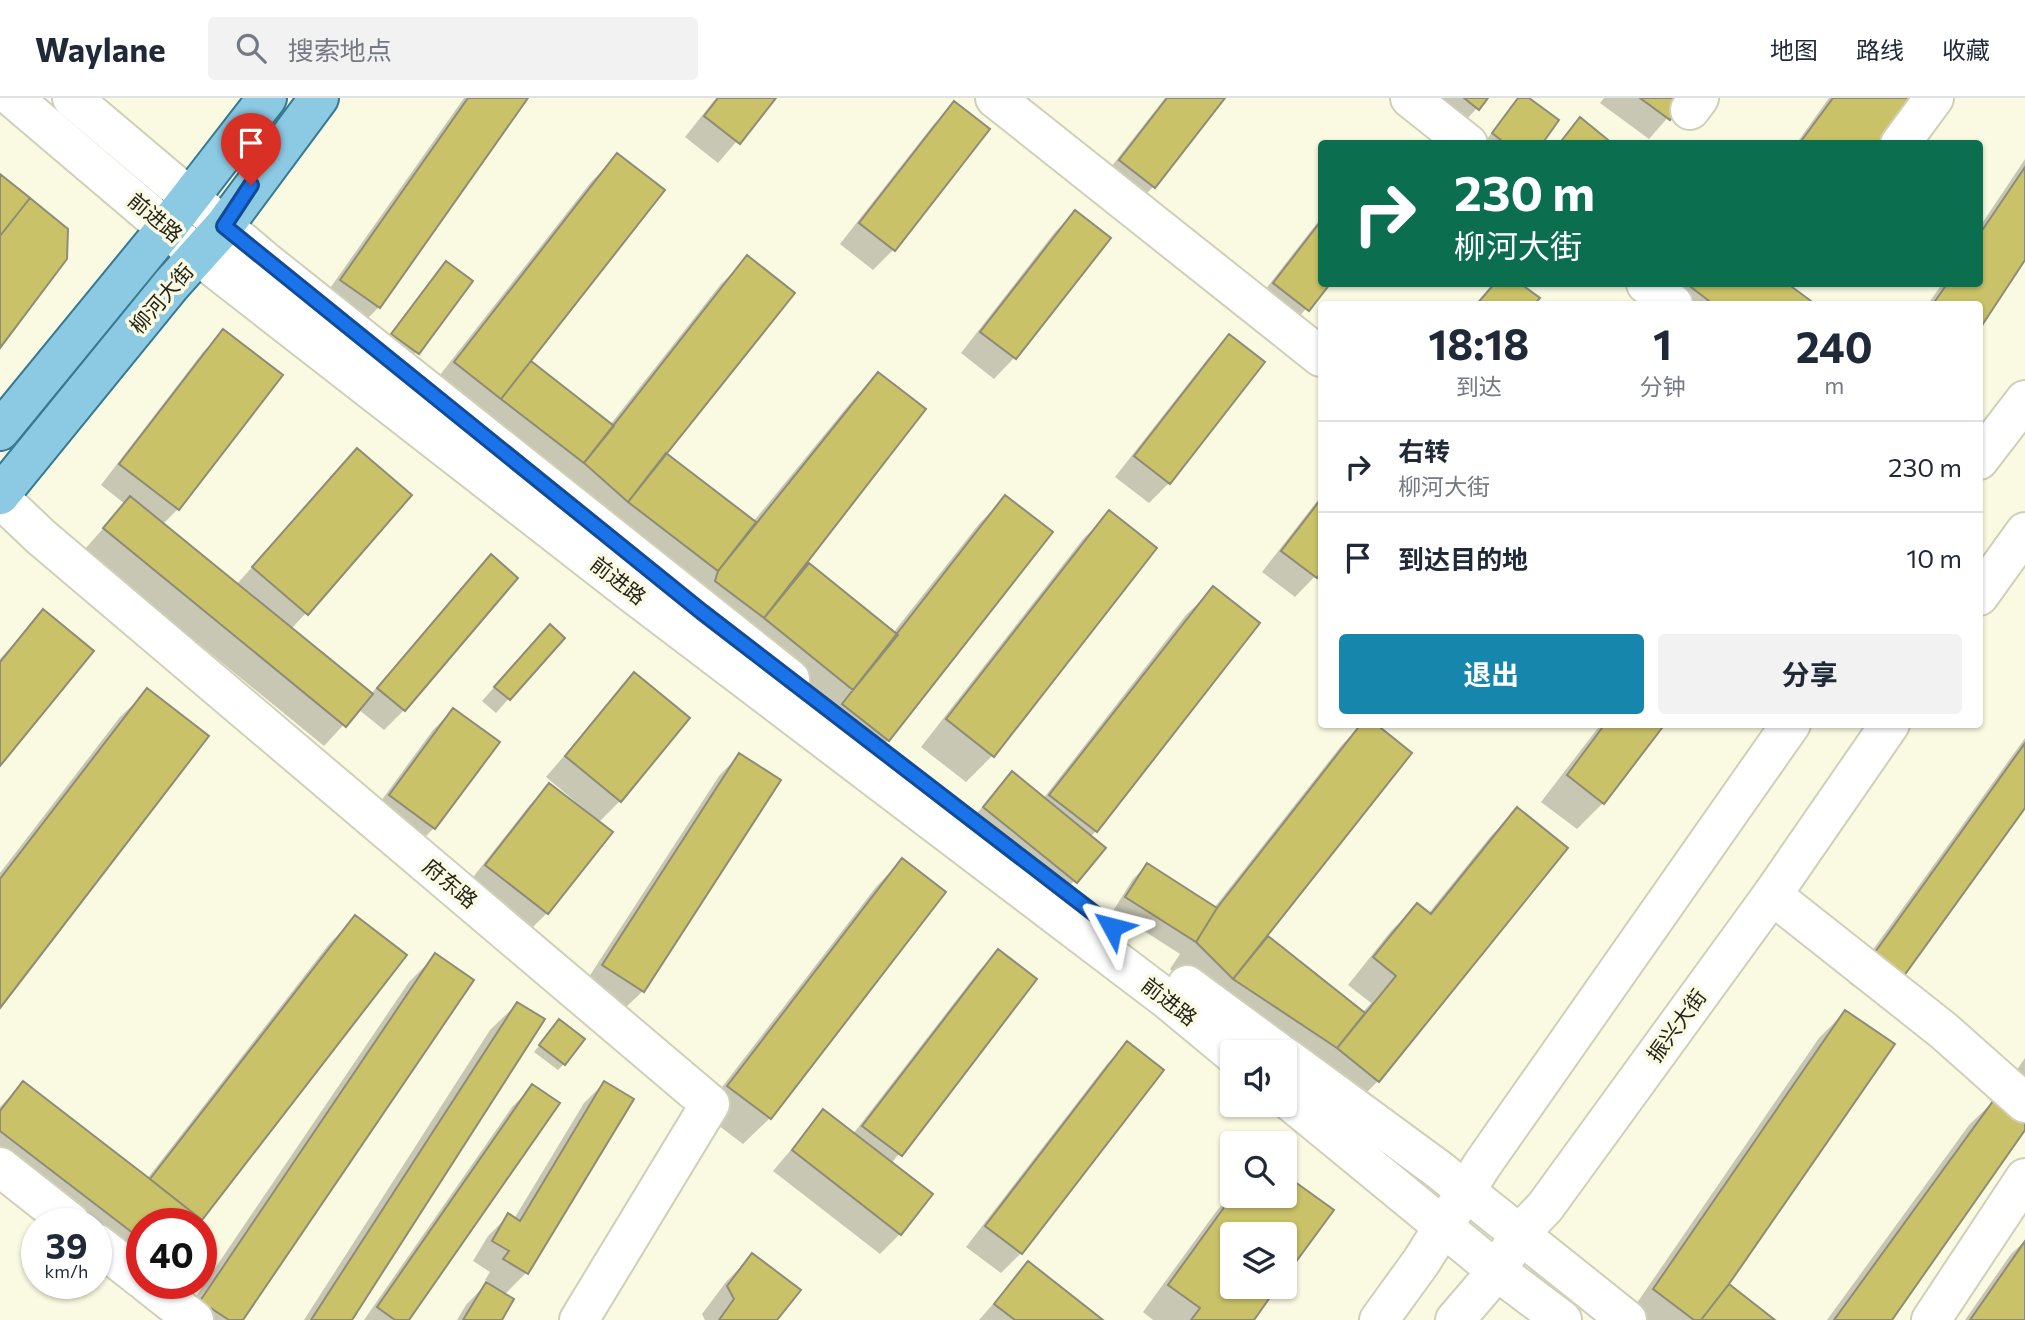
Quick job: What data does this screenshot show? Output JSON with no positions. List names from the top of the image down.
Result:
{
  "streets": {
    "main road": ["柳河大街"],
    "street": ["前进路", "府东路", "振兴大街"]
  },
  "crossings": [
    ["前进路", "柳河大街"],
    ["柳河大街", "府东路"]
  ],
  "page": {
    "header": "Waylane",
    "search": "搜索地点",
    "nav": ["地图", "路线", "收藏"],
    "turn": ["230 m", "柳河大街"],
    "eta": [
      "18:18",
      "到达",
      "1",
      "分钟",
      "240",
      "m"
    ],
    "list": [
      {
        "name": "右转",
        "note": "柳河大街",
        "value": "230 m"
      },
      {
        "name": "到达目的地",
        "value": "10 m"
      }
    ],
    "buttons": ["退出", "分享"],
    "speed": "39 km/h",
    "limit": "40"
  }
}
